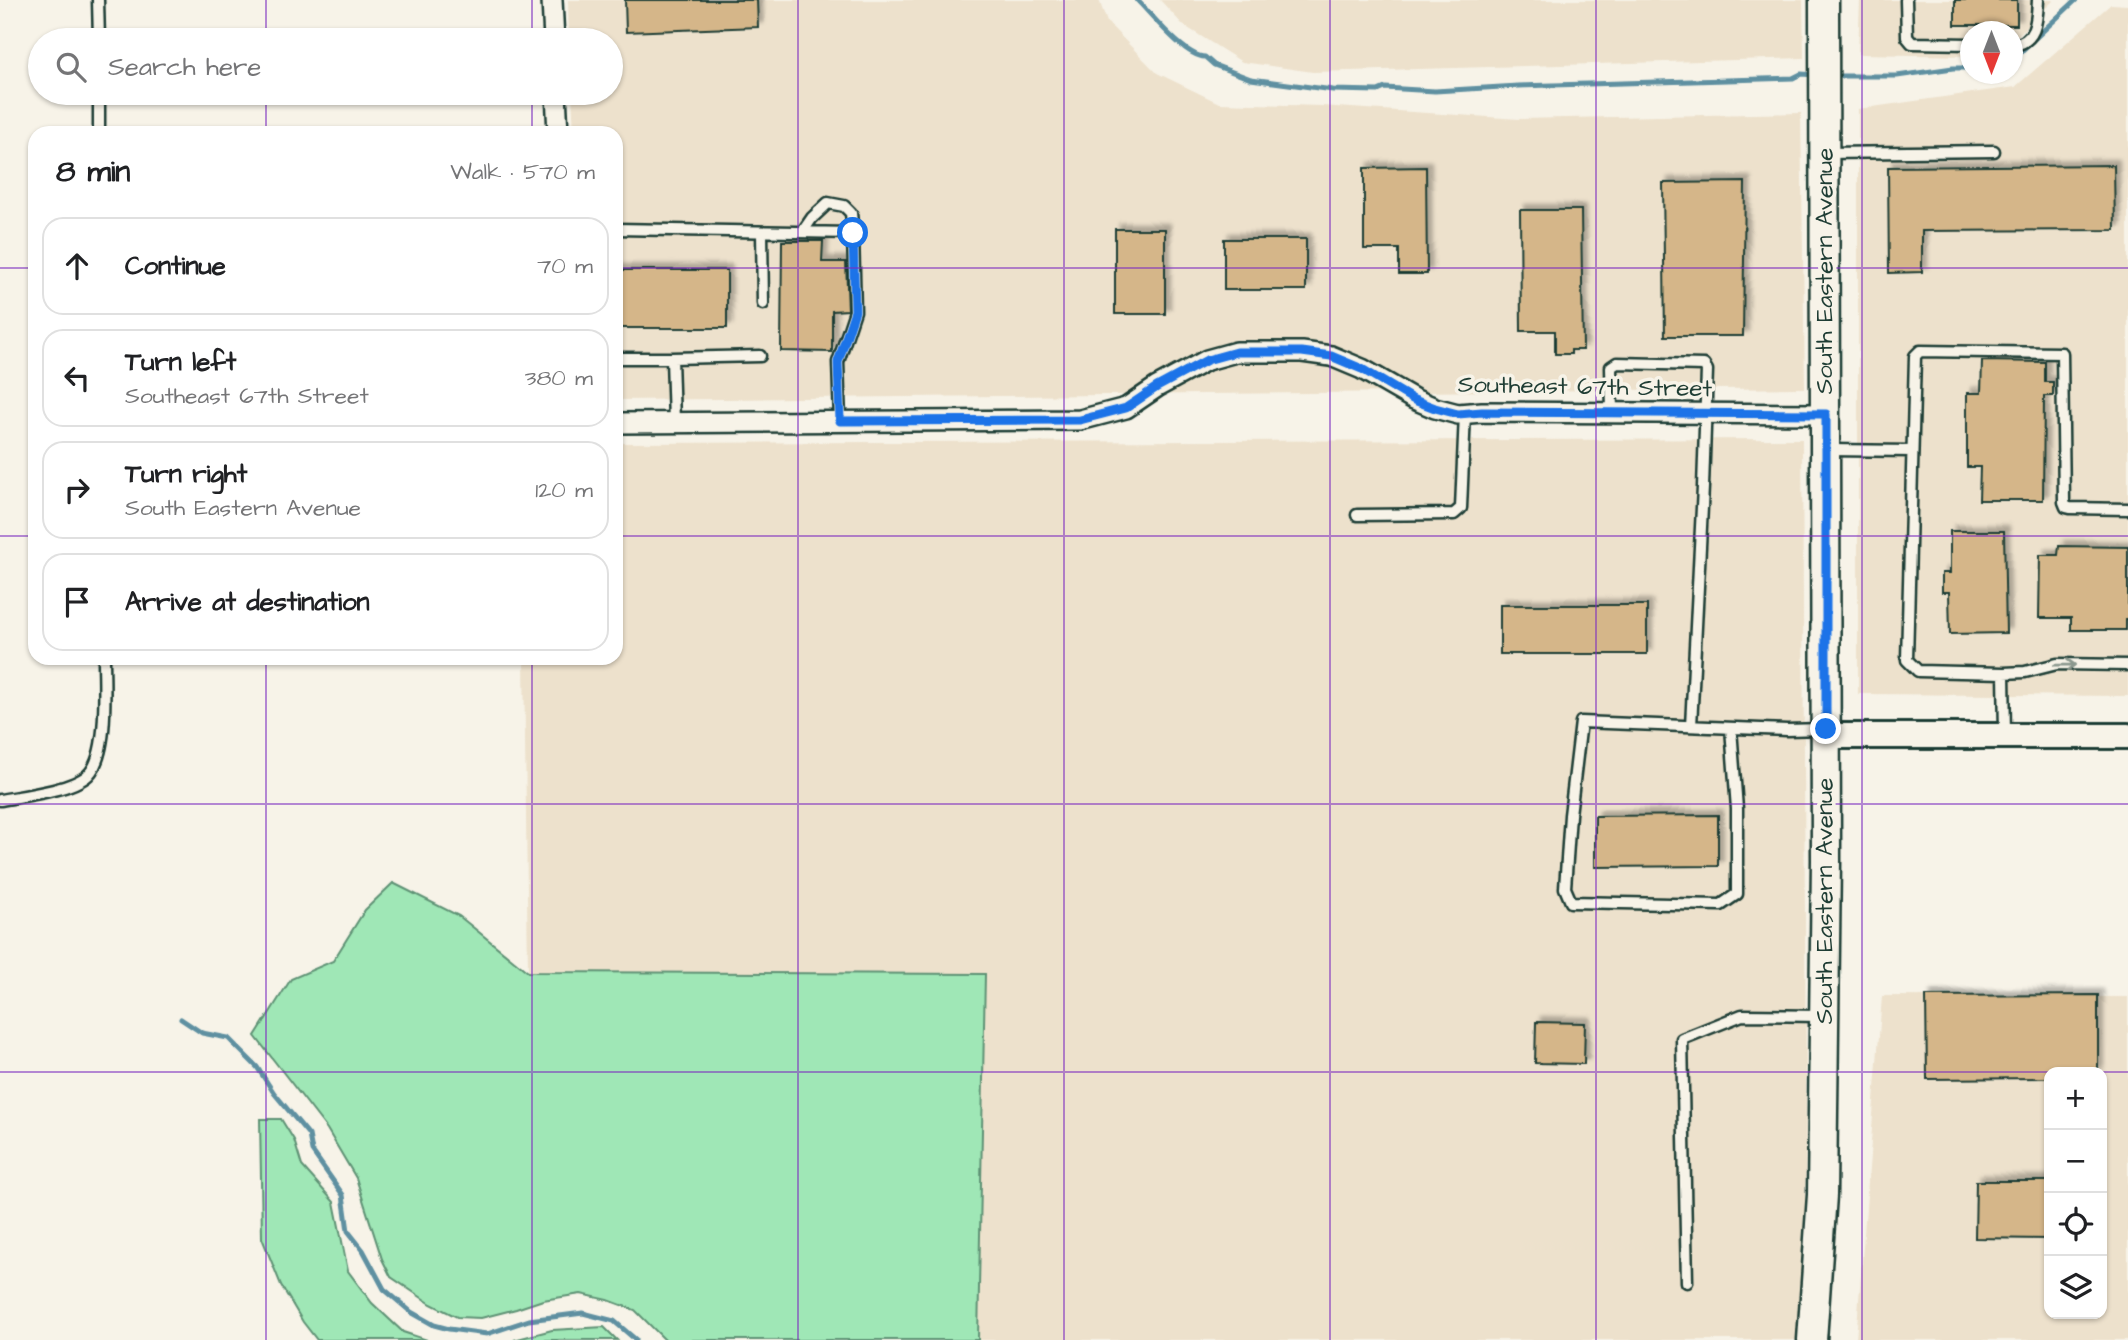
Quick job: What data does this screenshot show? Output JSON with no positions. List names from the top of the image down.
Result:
{
  "streets": {
    "main road": ["South Eastern Avenue"],
    "street": ["Southeast 67th Street"]
  },
  "crossings": [
    ["South Eastern Avenue", "Southeast 67th Street"]
  ],
  "north": "bottom",
  "page": {
    "search": "Search here",
    "heading": ["8 min", "Walk · 570 m"],
    "list": [
      ["Continue", "70 m"],
      ["Turn left", "Southeast 67th Street", "380 m"],
      ["Turn right", "South Eastern Avenue", "120 m"],
      "Arrive at destination"
    ],
    "map_buttons": ["+", "−"]
  }
}
